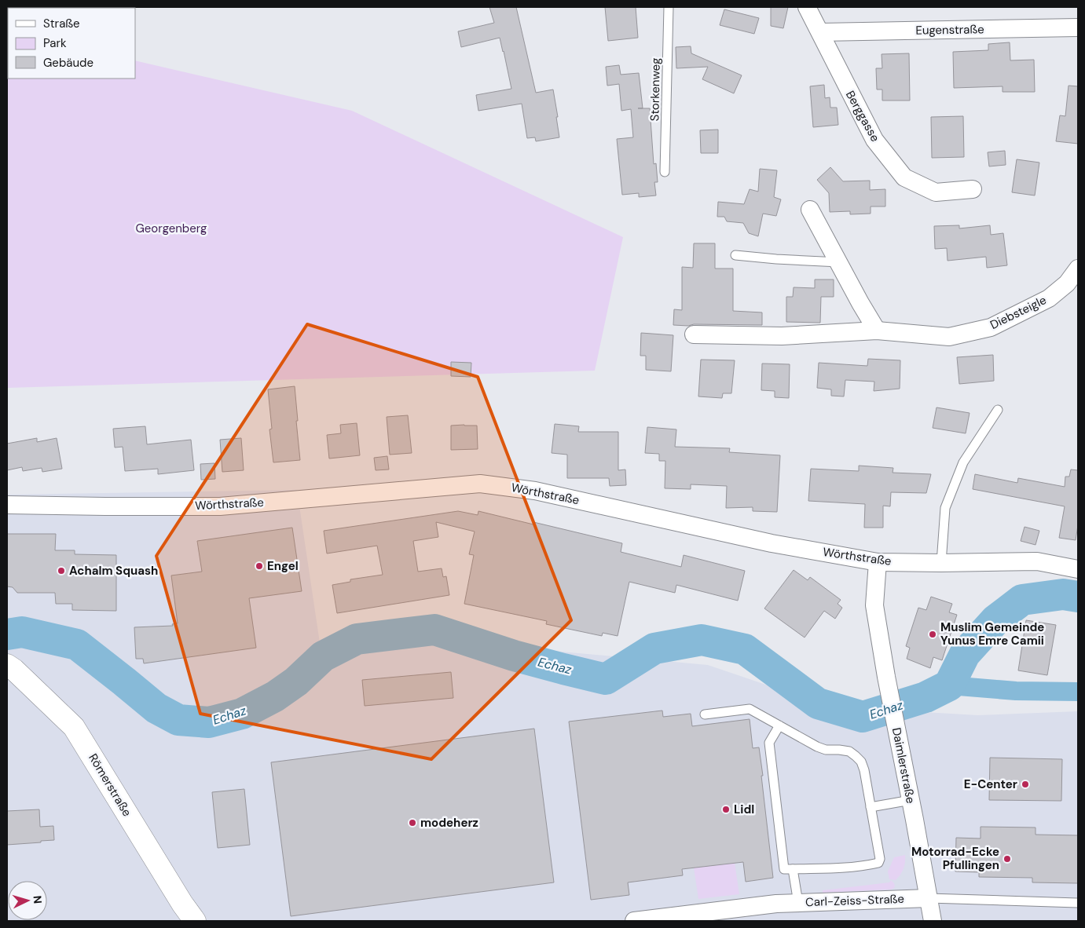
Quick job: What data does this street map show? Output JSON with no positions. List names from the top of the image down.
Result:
{
  "streets": {
    "main road": ["Römerstraße"],
    "street": [
      "Eugenstraße",
      "Berggasse",
      "Diebsteigle",
      "Wörthstraße",
      "Daimlerstraße",
      "Carl-Zeiss-Straße"
    ],
    "lane": ["Storkenweg"]
  },
  "crossings": [
    ["Eugenstraße", "Berggasse"],
    ["Wörthstraße", "Daimlerstraße"],
    ["Daimlerstraße", "Carl-Zeiss-Straße"]
  ],
  "water": ["Echaz"],
  "parks": ["Georgenberg"],
  "places": [
    "Engel",
    "Achalm Squash",
    "Muslim Gemeinde Yunus Emre Camii",
    "E-Center",
    "Lidl",
    "modeherz",
    "Motorrad-Ecke Pfullingen"
  ],
  "legend": ["Straße", "Park", "Gebäude"],
  "north": "right"
}
